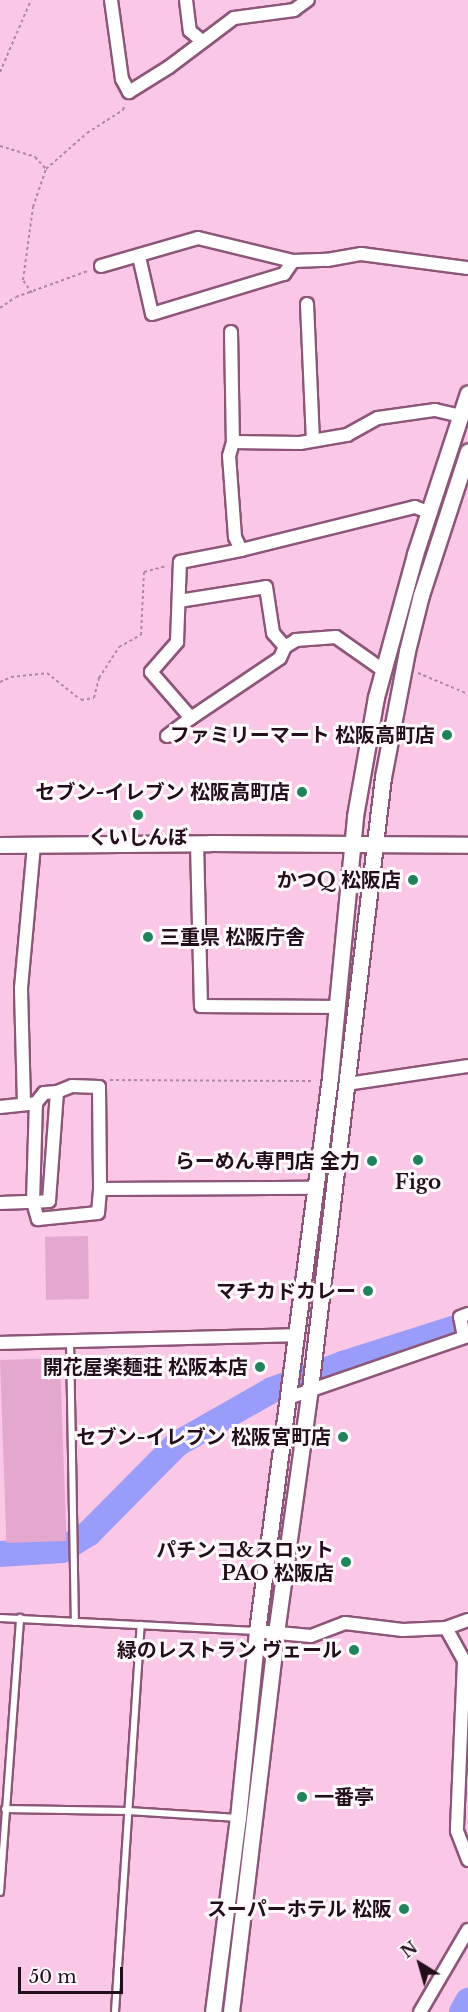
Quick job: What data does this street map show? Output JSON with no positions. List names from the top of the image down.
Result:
{
  "places": [
    "ファミリーマート 松阪高町店",
    "セブン-イレブン 松阪高町店",
    "くいしんぼ",
    "かつQ 松阪店",
    "三重県 松阪庁舎",
    "Figo",
    "らーめん専門店 全力",
    "マチカドカレー",
    "開花屋楽麺荘 松阪本店",
    "セブン-イレブン 松阪宮町店",
    "パチンコ&スロット PAO 松阪店",
    "緑のレストラン ヴェール",
    "一番亭",
    "スーパーホテル 松阪"
  ],
  "scale_bar": "50 m",
  "north": "top left"
}
